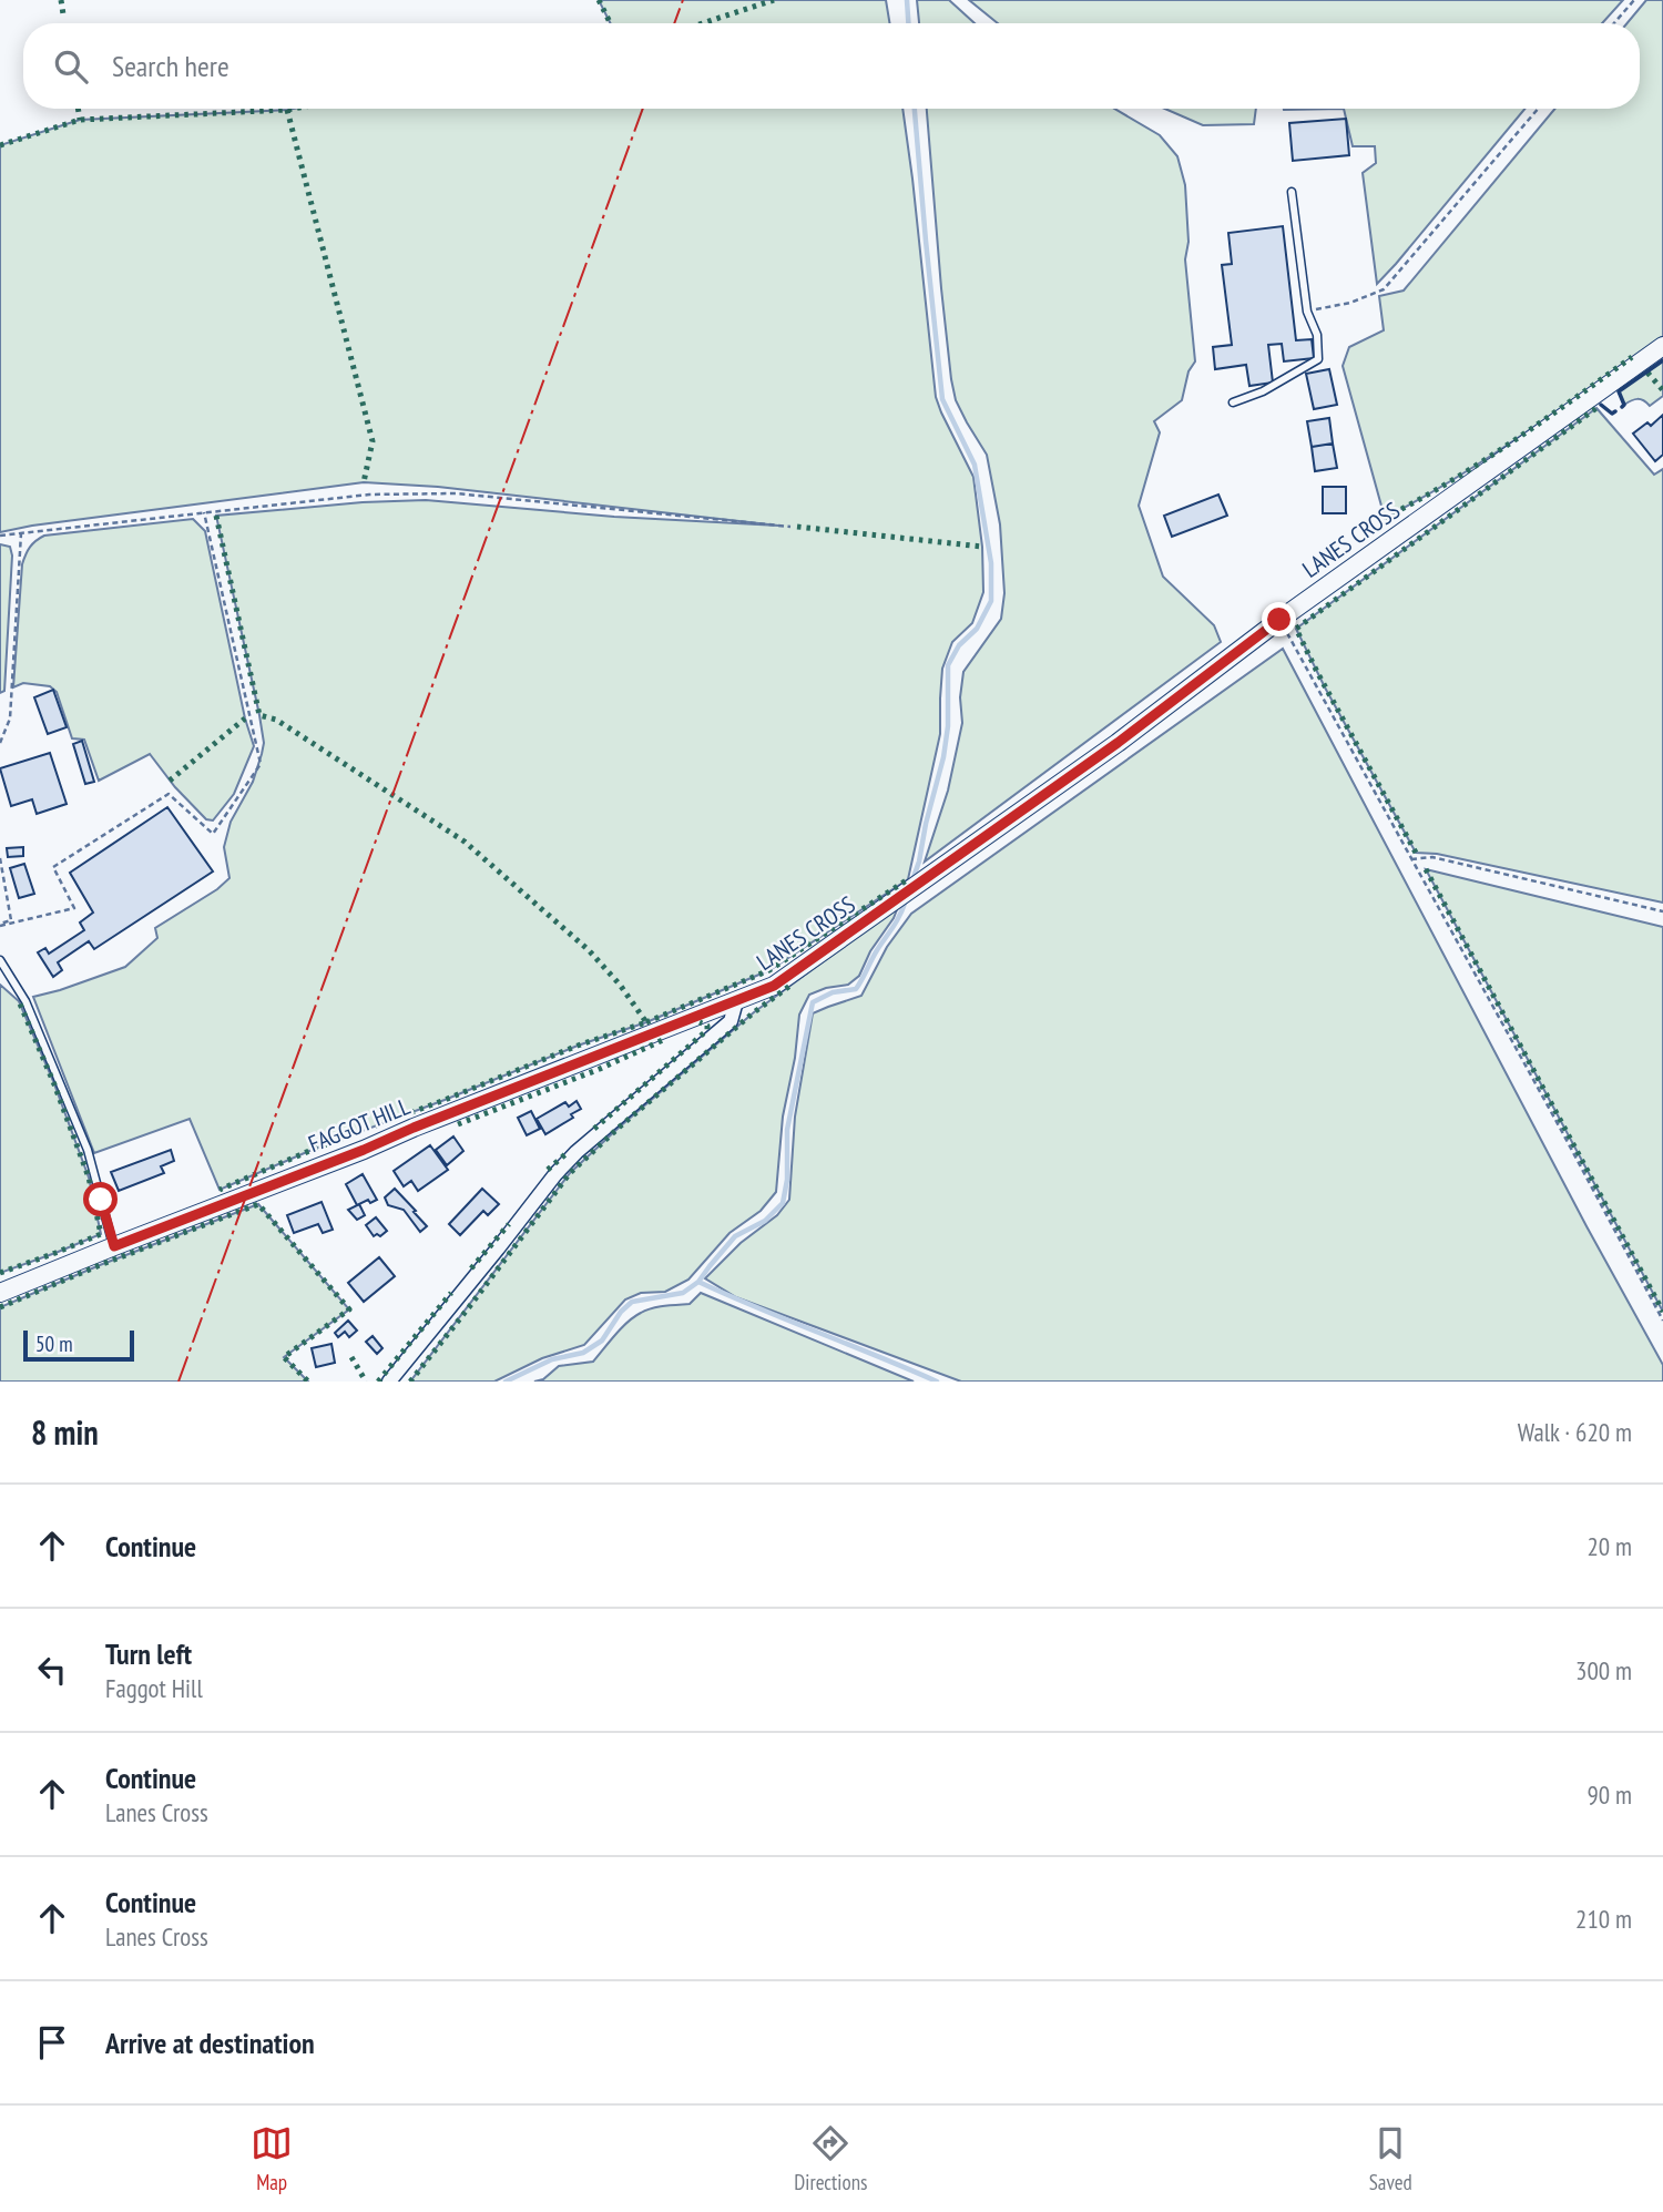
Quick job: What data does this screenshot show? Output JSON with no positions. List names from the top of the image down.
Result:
{
  "streets": {
    "street": ["LANES CROSS", "FAGGOT HILL"]
  },
  "crossings": [
    ["LANES CROSS", "FAGGOT HILL"]
  ],
  "scale_bar": "50 m",
  "page": {
    "search": "Search here",
    "scale": "50 m",
    "heading": ["8 min", "Walk · 620 m"],
    "list": [
      ["Continue", "20 m"],
      ["Turn left", "Faggot Hill", "300 m"],
      ["Continue", "Lanes Cross", "90 m"],
      ["Continue", "Lanes Cross", "210 m"],
      "Arrive at destination"
    ],
    "nav": ["Map", "Directions", "Saved"]
  }
}
